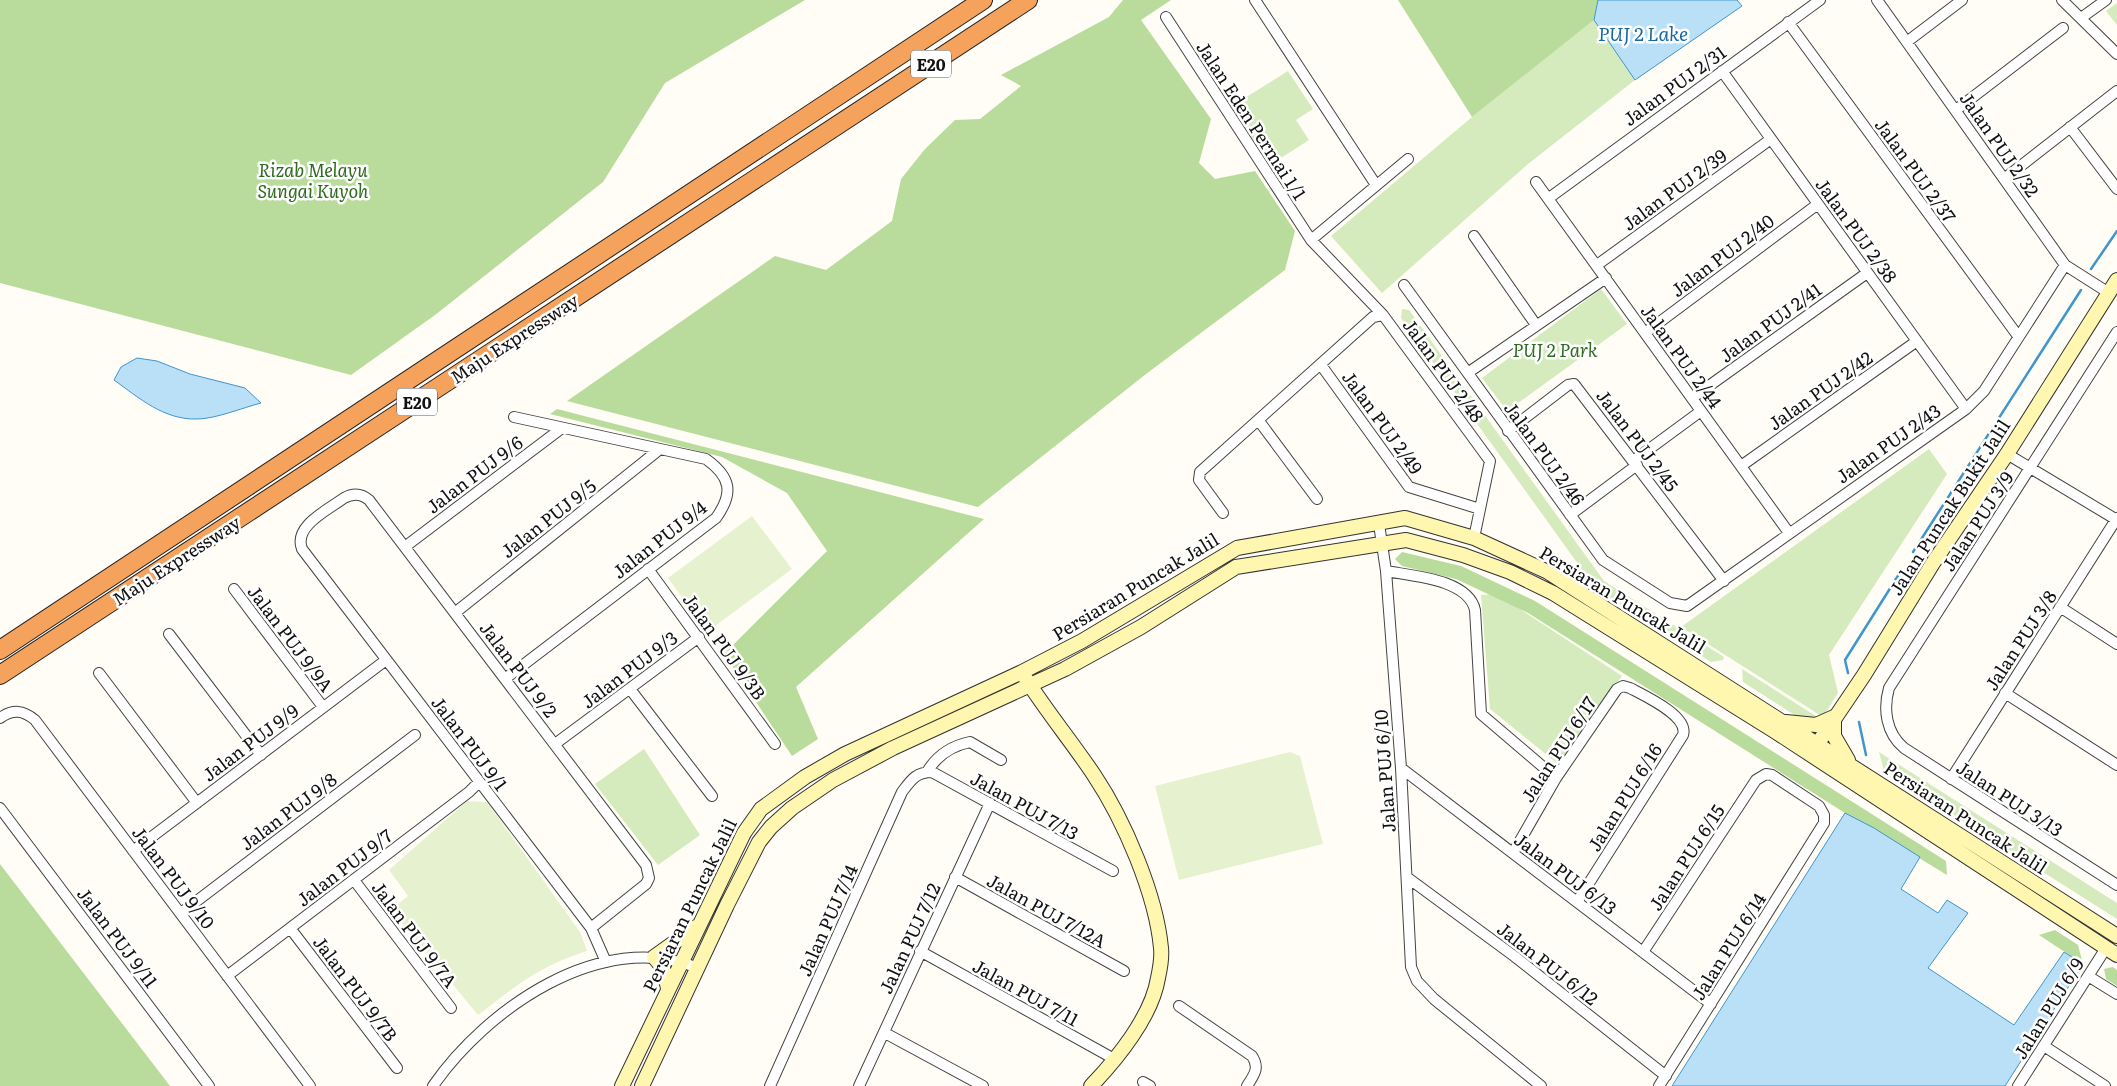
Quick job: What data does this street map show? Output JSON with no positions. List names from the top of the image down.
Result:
{
  "streets": {
    "highway": ["E20", "Maju Expressway"],
    "main road": ["Jalan Puncak Bukit Jalil", "Persiaran Puncak Jalil"],
    "street": [
      "Jalan PUJ 2/31",
      "Jalan Eden Permai 1/1",
      "Jalan PUJ 2/32",
      "Jalan PUJ 2/37",
      "Jalan PUJ 2/39",
      "Jalan PUJ 2/38",
      "Jalan PUJ 2/40",
      "Jalan PUJ 2/41",
      "Jalan PUJ 2/44",
      "Jalan PUJ 2/48",
      "Jalan PUJ 2/42",
      "Jalan PUJ 2/49",
      "Jalan PUJ 2/45",
      "Jalan PUJ 2/43",
      "Jalan PUJ 2/46",
      "Jalan PUJ 9/6",
      "Jalan PUJ 9/5",
      "Jalan PUJ 3/9",
      "Jalan PUJ 9/4",
      "Jalan PUJ 9/9A",
      "Jalan PUJ 3/8",
      "Jalan PUJ 9/3B",
      "Jalan PUJ 9/2",
      "Jalan PUJ 9/3",
      "Jalan PUJ 9/9",
      "Jalan PUJ 9/1",
      "Jalan PUJ 6/17",
      "Jalan PUJ 6/10",
      "Jalan PUJ 6/16",
      "Jalan PUJ 3/13",
      "Jalan PUJ 7/13",
      "Jalan PUJ 9/8",
      "Jalan PUJ 6/15",
      "Jalan PUJ 9/7",
      "Jalan PUJ 6/13",
      "Jalan PUJ 9/10",
      "Jalan PUJ 7/12A",
      "Jalan PUJ 7/14",
      "Jalan PUJ 9/7A",
      "Jalan PUJ 9/11",
      "Jalan PUJ 7/12",
      "Jalan PUJ 6/14",
      "Jalan PUJ 6/12",
      "Jalan PUJ 9/7B",
      "Jalan PUJ 7/11",
      "Jalan PUJ 6/9"
    ]
  },
  "crossings": [
    ["Jalan PUJ 2/31", "Jalan PUJ 2/37"],
    ["Jalan PUJ 2/31", "Jalan PUJ 2/38"],
    ["Jalan PUJ 2/31", "Jalan PUJ 2/44"],
    ["Jalan Eden Permai 1/1", "Jalan PUJ 2/48"],
    ["Jalan PUJ 2/32", "Jalan PUJ 2/43"],
    ["Jalan PUJ 2/32", "Jalan Puncak Bukit Jalil"],
    ["Jalan PUJ 2/37", "Jalan PUJ 2/43"],
    ["Jalan PUJ 2/39", "Jalan PUJ 2/38"],
    ["Jalan PUJ 2/39", "Jalan PUJ 2/44"],
    ["Jalan PUJ 2/38", "Jalan PUJ 2/40"],
    ["Jalan PUJ 2/38", "Jalan PUJ 2/41"],
    ["Jalan PUJ 2/38", "Jalan PUJ 2/42"],
    ["Jalan PUJ 2/38", "Jalan PUJ 2/43"],
    ["Jalan PUJ 2/40", "Jalan PUJ 2/44"],
    ["Jalan PUJ 2/41", "Jalan PUJ 2/44"],
    ["Jalan PUJ 2/44", "Jalan PUJ 2/48"],
    ["Jalan PUJ 2/44", "Jalan PUJ 2/42"],
    ["Jalan PUJ 2/44", "Jalan PUJ 2/43"],
    ["Jalan PUJ 2/48", "Jalan PUJ 2/49"],
    ["Jalan PUJ 2/48", "Jalan PUJ 2/46"],
    ["Jalan PUJ 2/48", "Persiaran Puncak Jalil"],
    ["Jalan PUJ 2/45", "Jalan PUJ 2/43"],
    ["Jalan PUJ 2/45", "Jalan PUJ 2/46"],
    ["Jalan PUJ 2/43", "Jalan PUJ 2/46"],
    ["Jalan PUJ 9/6", "Jalan PUJ 9/4"],
    ["Jalan PUJ 9/6", "Jalan PUJ 9/2"],
    ["Jalan Puncak Bukit Jalil", "Persiaran Puncak Jalil"],
    ["Jalan PUJ 9/5", "Jalan PUJ 9/4"],
    ["Jalan PUJ 9/5", "Jalan PUJ 9/2"],
    ["Jalan PUJ 3/9", "Jalan PUJ 3/13"],
    ["Jalan PUJ 9/4", "Jalan PUJ 9/3B"],
    ["Jalan PUJ 9/4", "Jalan PUJ 9/2"],
    ["Persiaran Puncak Jalil", "Jalan PUJ 6/10"],
    ["Persiaran Puncak Jalil", "Jalan PUJ 6/9"],
    ["Jalan PUJ 9/9A", "Jalan PUJ 9/9"],
    ["Jalan PUJ 3/8", "Jalan PUJ 3/13"],
    ["Jalan PUJ 9/3B", "Jalan PUJ 9/3"],
    ["Jalan PUJ 9/2", "Jalan PUJ 9/3"],
    ["Jalan PUJ 9/2", "Jalan PUJ 9/1"],
    ["Jalan PUJ 9/9", "Jalan PUJ 9/1"],
    ["Jalan PUJ 9/9", "Jalan PUJ 9/10"],
    ["Jalan PUJ 9/1", "Jalan PUJ 9/7"],
    ["Jalan PUJ 6/17", "Jalan PUJ 6/16"],
    ["Jalan PUJ 6/17", "Jalan PUJ 6/13"],
    ["Jalan PUJ 6/10", "Jalan PUJ 6/13"],
    ["Jalan PUJ 6/10", "Jalan PUJ 6/12"],
    ["Jalan PUJ 6/16", "Jalan PUJ 6/13"],
    ["Jalan PUJ 7/13", "Jalan PUJ 7/14"],
    ["Jalan PUJ 7/13", "Jalan PUJ 7/12"],
    ["Jalan PUJ 9/8", "Jalan PUJ 9/10"],
    ["Jalan PUJ 6/15", "Jalan PUJ 6/13"],
    ["Jalan PUJ 6/15", "Jalan PUJ 6/14"],
    ["Jalan PUJ 9/7", "Jalan PUJ 9/10"],
    ["Jalan PUJ 9/7", "Jalan PUJ 9/7A"],
    ["Jalan PUJ 9/7", "Jalan PUJ 9/7B"],
    ["Jalan PUJ 6/13", "Jalan PUJ 6/14"],
    ["Jalan PUJ 7/12A", "Jalan PUJ 7/12"],
    ["Jalan PUJ 7/12", "Jalan PUJ 7/11"],
    ["Jalan PUJ 6/14", "Jalan PUJ 6/12"]
  ],
  "water": ["PUJ 2 Lake"],
  "parks": ["Rizab Melayu Sungai Kuyoh", "PUJ 2 Park"]
}
